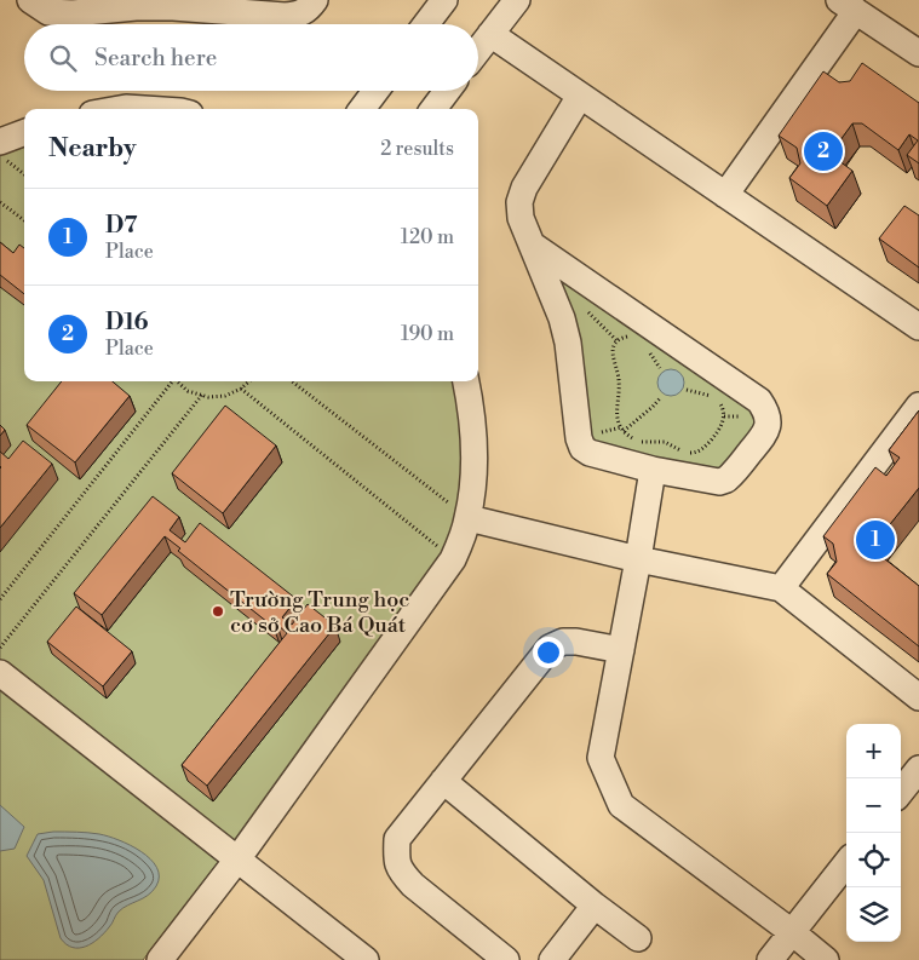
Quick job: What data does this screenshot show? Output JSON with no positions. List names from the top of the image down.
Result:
{
  "places": ["Trường Trung học cơ sở Cao Bá Quát"],
  "page": {
    "search": "Search here",
    "heading": ["Nearby", "2 results"],
    "pins": ["2", "1"],
    "list": [
      {
        "mark": "1",
        "name": "D7",
        "note": "Place",
        "value": "120 m"
      },
      {
        "mark": "2",
        "name": "D16",
        "note": "Place",
        "value": "190 m"
      }
    ],
    "map_buttons": ["+", "−"]
  }
}
